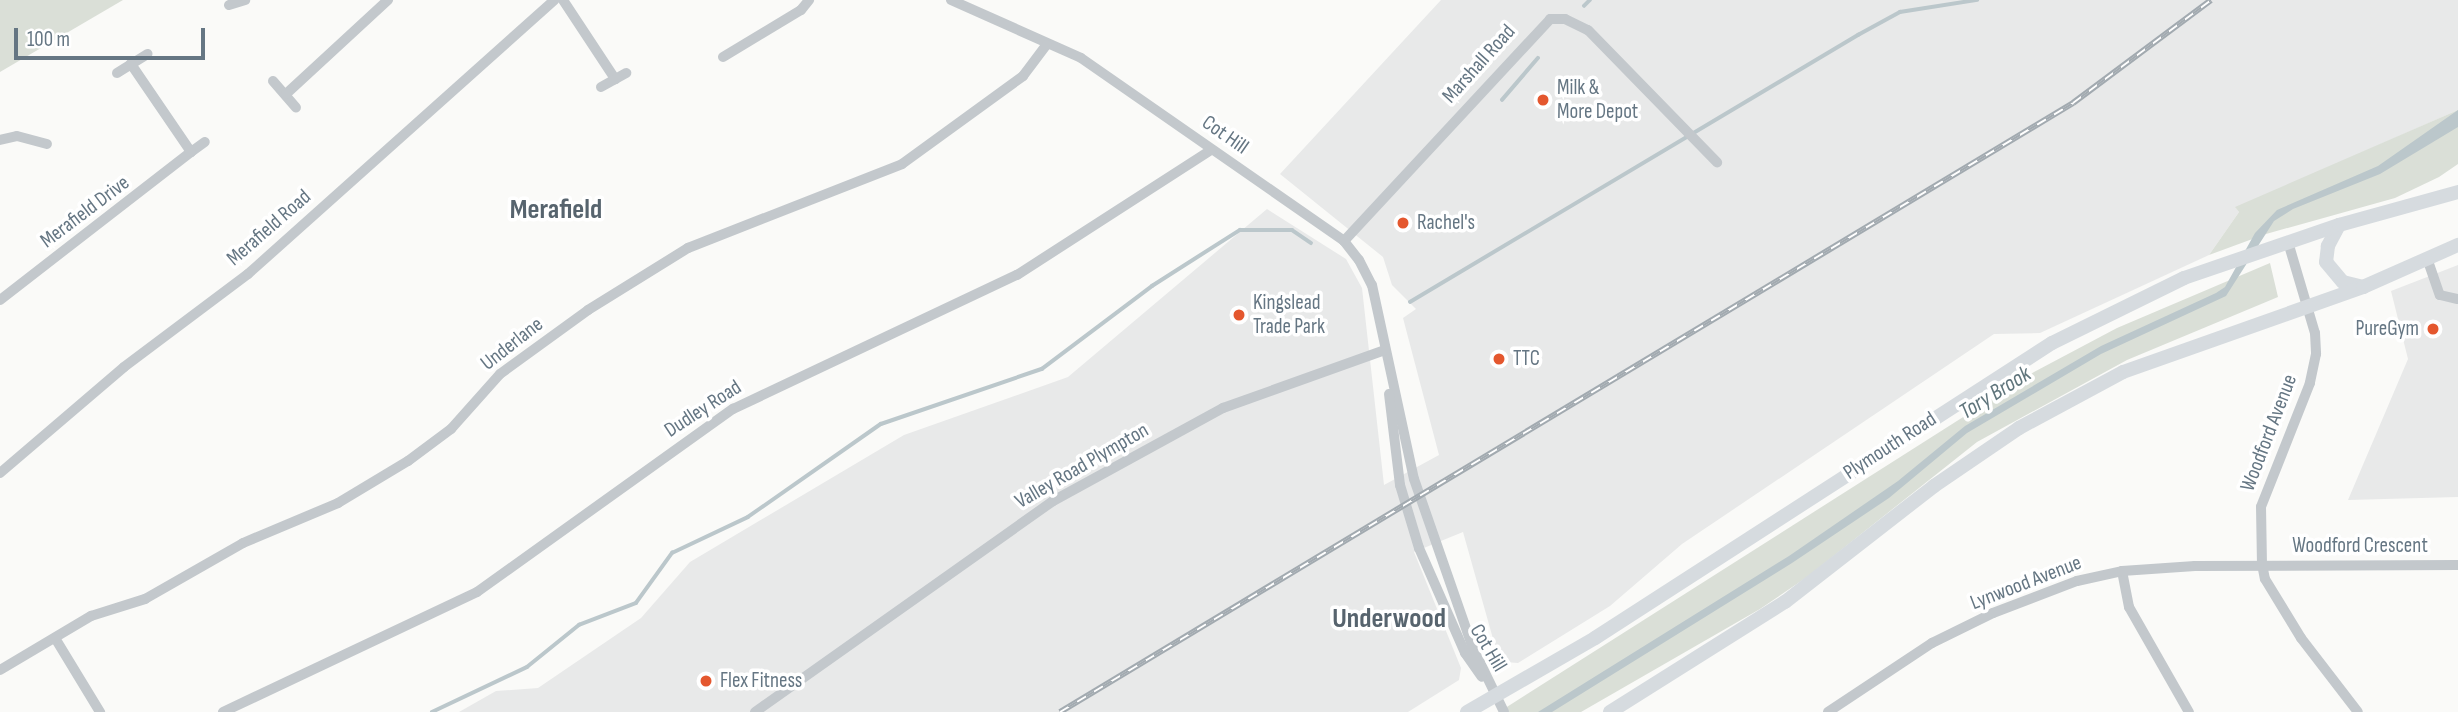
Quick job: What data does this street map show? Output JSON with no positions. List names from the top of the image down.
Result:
{
  "streets": {
    "main road": ["Plymouth Road"],
    "street": [
      "Marshall Road",
      "Cot Hill",
      "Merafield Drive",
      "Merafield Road",
      "Underlane",
      "Dudley Road",
      "Woodford Avenue",
      "Valley Road Plympton",
      "Woodford Crescent",
      "Lynwood Avenue"
    ]
  },
  "crossings": [
    ["Marshall Road", "Cot Hill"],
    ["Cot Hill", "Underlane"],
    ["Cot Hill", "Dudley Road"],
    ["Cot Hill", "Plymouth Road"],
    ["Cot Hill", "Valley Road Plympton"],
    ["Woodford Avenue", "Plymouth Road"],
    ["Woodford Avenue", "Woodford Crescent"],
    ["Woodford Avenue", "Lynwood Avenue"],
    ["Woodford Crescent", "Lynwood Avenue"]
  ],
  "districts": ["Merafield", "Underwood"],
  "water": ["Tory Brook"],
  "places": [
    "Milk & More Depot",
    "Rachel's",
    "Kingslead Trade Park",
    "PureGym",
    "TTC",
    "Flex Fitness"
  ],
  "scale_bar": "100 m"
}
